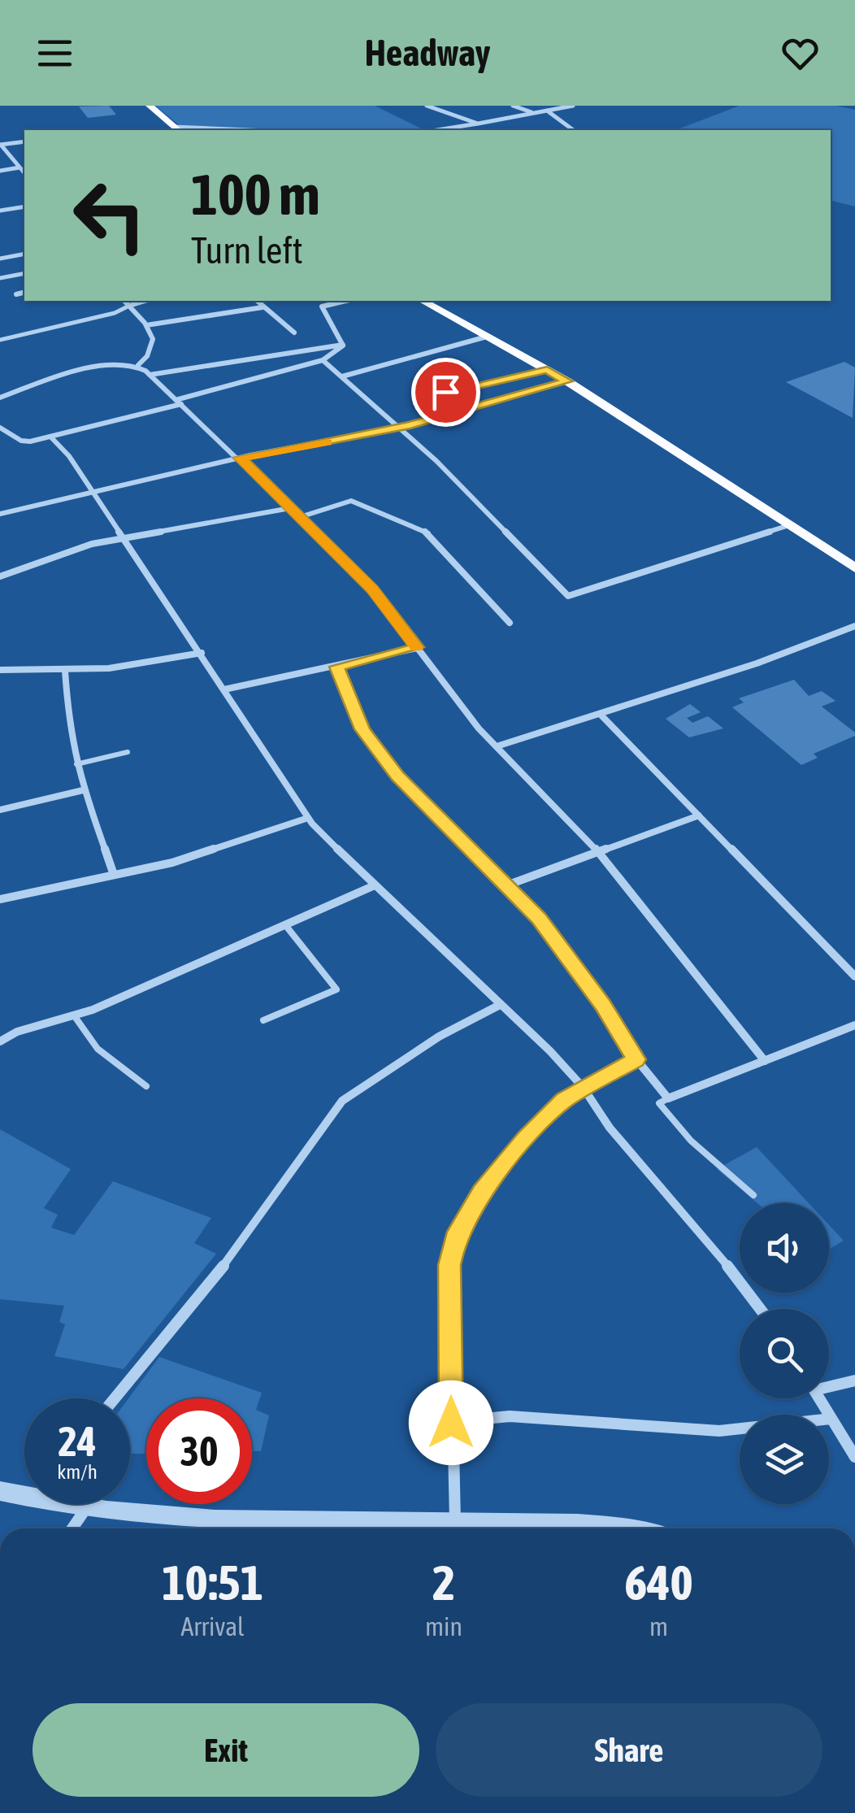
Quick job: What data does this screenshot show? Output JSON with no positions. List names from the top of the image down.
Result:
{
  "page": {
    "header": "Headway",
    "turn": ["100 m", "Turn left"],
    "speed": "24 km/h",
    "limit": "30",
    "eta": [
      "10:51",
      "Arrival",
      "2",
      "min",
      "640",
      "m"
    ],
    "buttons": ["Exit", "Share"]
  }
}
